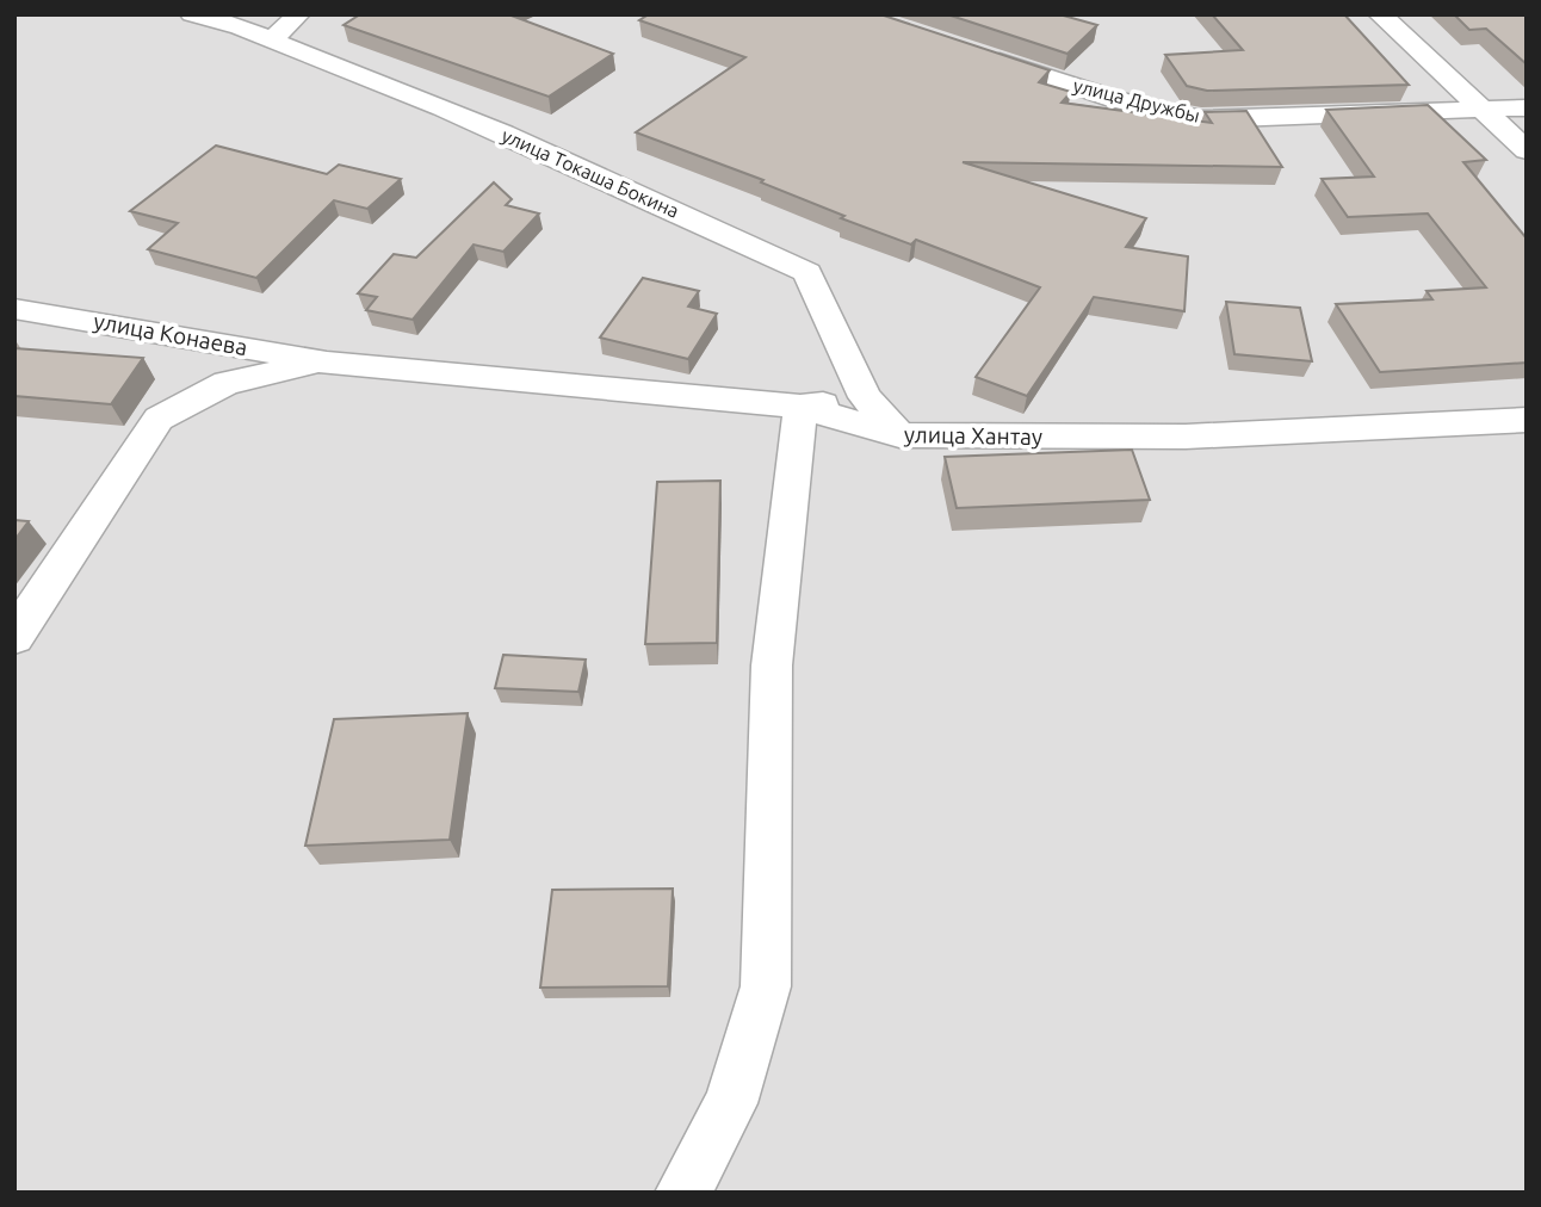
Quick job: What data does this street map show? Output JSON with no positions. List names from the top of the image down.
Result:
{
  "streets": {
    "street": [
      "улица Дружбы",
      "улица Токаша Бокина",
      "улица Конаева",
      "улица Хантау"
    ]
  },
  "crossings": [
    ["улица Токаша Бокина", "улица Хантау"],
    ["улица Конаева", "улица Хантау"]
  ]
}
